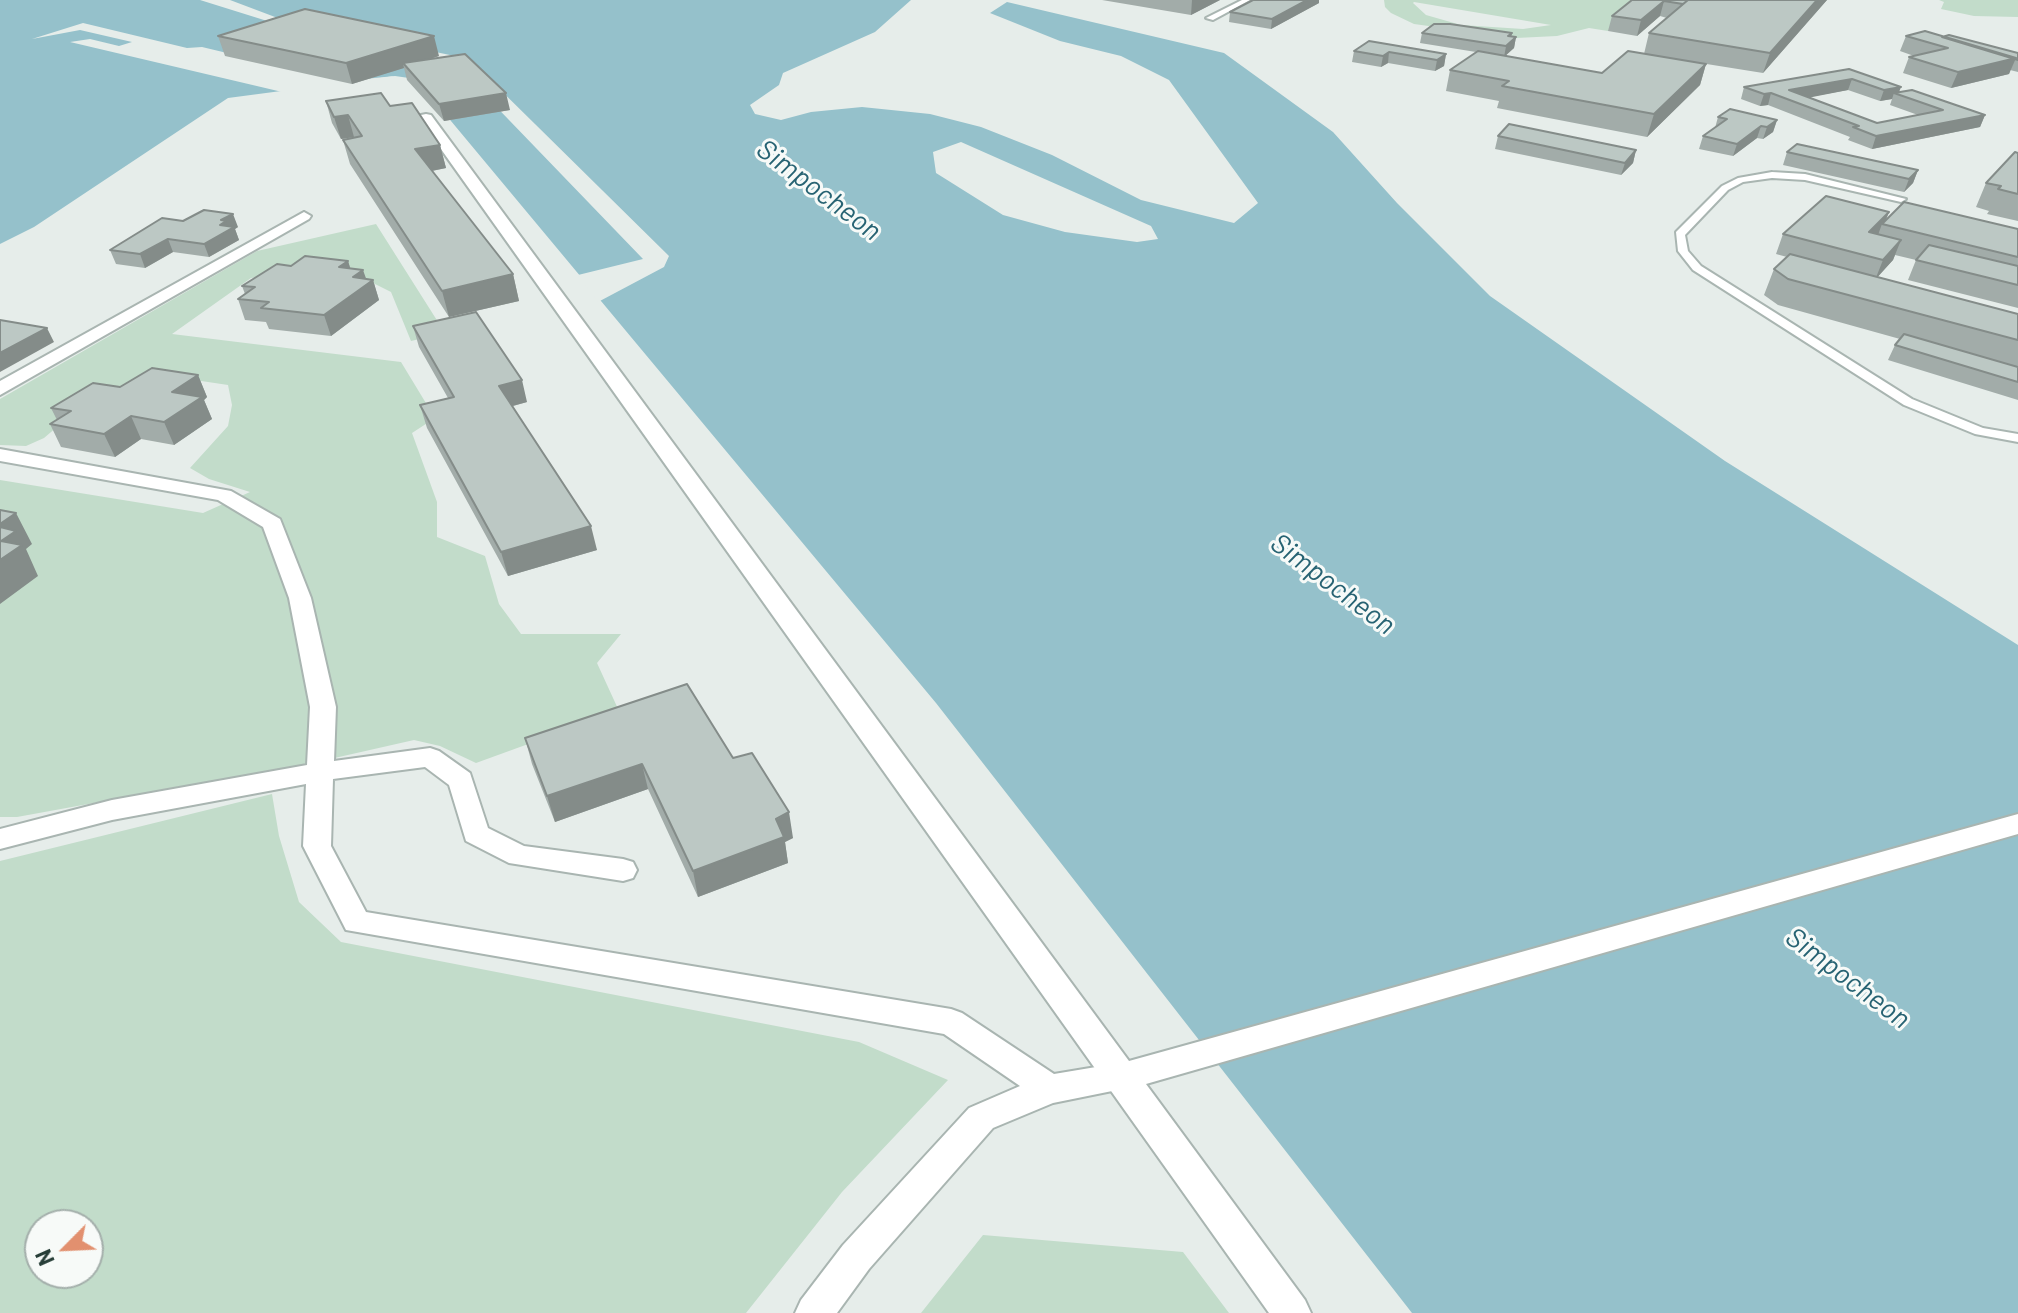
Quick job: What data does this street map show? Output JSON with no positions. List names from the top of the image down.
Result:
{
  "water": ["Simpocheon"],
  "north": "bottom left"
}
